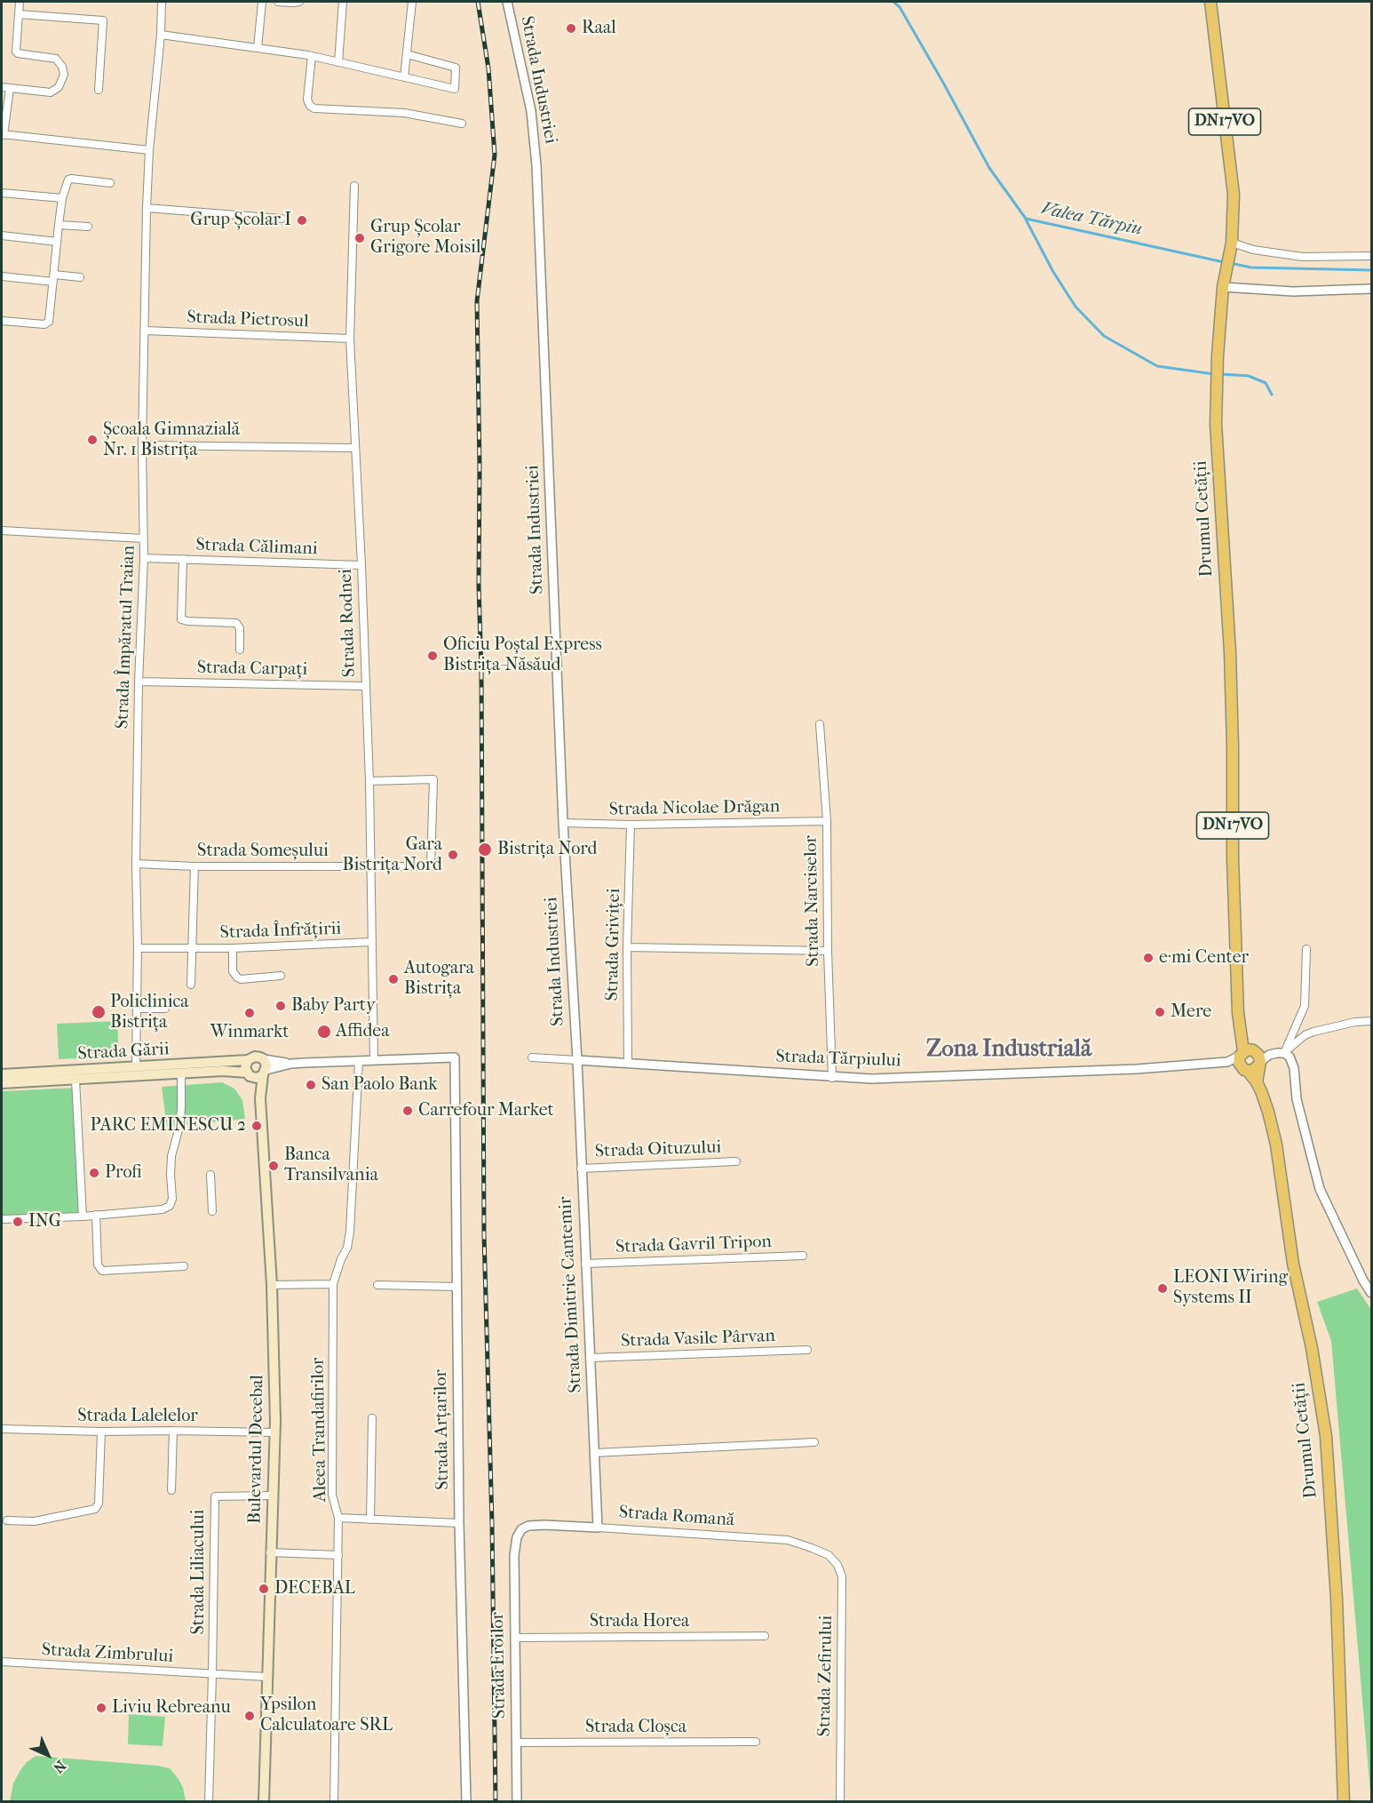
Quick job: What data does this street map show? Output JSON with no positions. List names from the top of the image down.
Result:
{
  "streets": {
    "highway": ["DN17VO", "Drumul Cetății"],
    "main road": ["Strada Gării", "Bulevardul Decebal"],
    "street": [
      "Strada Industriei",
      "Strada Pietrosul",
      "Strada Călimani",
      "Strada Rodnei",
      "Strada Împăratul Traian",
      "Strada Carpați",
      "Strada Nicolae Drăgan",
      "Strada Someșului",
      "Strada Narciselor",
      "Strada Înfrățirii",
      "Strada Griviței",
      "Strada Tărpiului",
      "Strada Oituzului",
      "Strada Gavril Tripon",
      "Strada Dimitrie Cantemir",
      "Strada Vasile Pârvan",
      "Strada Lalelelor",
      "Aleea Trandafirilor",
      "Strada Arțarilor",
      "Strada Romană",
      "Strada Liliacului",
      "Strada Horea",
      "Strada Zimbrului",
      "Strada Eroilor",
      "Strada Zefirului",
      "Strada Cloșca"
    ]
  },
  "crossings": [
    ["Strada Industriei", "Strada Nicolae Drăgan"],
    ["Strada Industriei", "Strada Tărpiului"],
    ["Strada Industriei", "Strada Dimitrie Cantemir"],
    ["Strada Pietrosul", "Strada Rodnei"],
    ["Strada Pietrosul", "Strada Împăratul Traian"],
    ["Drumul Cetății", "Strada Tărpiului"],
    ["Strada Călimani", "Strada Rodnei"],
    ["Strada Călimani", "Strada Împăratul Traian"],
    ["Strada Rodnei", "Strada Carpați"],
    ["Strada Rodnei", "Strada Someșului"],
    ["Strada Rodnei", "Strada Înfrățirii"],
    ["Strada Rodnei", "Strada Gării"],
    ["Strada Împăratul Traian", "Strada Carpați"],
    ["Strada Împăratul Traian", "Strada Someșului"],
    ["Strada Împăratul Traian", "Strada Înfrățirii"],
    ["Strada Împăratul Traian", "Strada Gării"],
    ["Strada Nicolae Drăgan", "Strada Narciselor"],
    ["Strada Nicolae Drăgan", "Strada Griviței"],
    ["Strada Narciselor", "Strada Tărpiului"],
    ["Strada Griviței", "Strada Tărpiului"],
    ["Strada Gării", "Aleea Trandafirilor"],
    ["Strada Gării", "Strada Arțarilor"],
    ["Strada Gării", "Bulevardul Decebal"],
    ["Strada Tărpiului", "Strada Dimitrie Cantemir"],
    ["Strada Oituzului", "Strada Dimitrie Cantemir"],
    ["Strada Gavril Tripon", "Strada Dimitrie Cantemir"],
    ["Strada Dimitrie Cantemir", "Strada Vasile Pârvan"],
    ["Strada Dimitrie Cantemir", "Strada Romană"],
    ["Strada Lalelelor", "Bulevardul Decebal"],
    ["Bulevardul Decebal", "Strada Liliacului"],
    ["Bulevardul Decebal", "Strada Zimbrului"],
    ["Strada Romană", "Strada Eroilor"],
    ["Strada Romană", "Strada Zefirului"],
    ["Strada Liliacului", "Strada Zimbrului"],
    ["Strada Horea", "Strada Eroilor"],
    ["Strada Eroilor", "Strada Cloșca"]
  ],
  "districts": ["Zona Industrială"],
  "water": ["Valea Tărpiu"],
  "places": [
    "Raal",
    "Grup Școlar I",
    "Grup Școlar Grigore Moisil",
    "Școala Gimnazială Nr. 1 Bistrița",
    "Oficiu Poștal Express Bistrița-Năsăud",
    "Bistrița Nord",
    "Gara Bistrița Nord",
    "e·mi Center",
    "Autogara Bistrița",
    "Baby Party",
    "Policlinica Bistrița",
    "Mere",
    "Winmarkt",
    "Affidea",
    "San Paolo Bank",
    "Carrefour Market",
    "PARC EMINESCU 2",
    "Banca Transilvania",
    "Profi",
    "ING",
    "LEONI Wiring Systems II",
    "DECEBAL",
    "Liviu Rebreanu",
    "Ypsilon Calculatoare SRL"
  ],
  "north": "bottom right"
}
